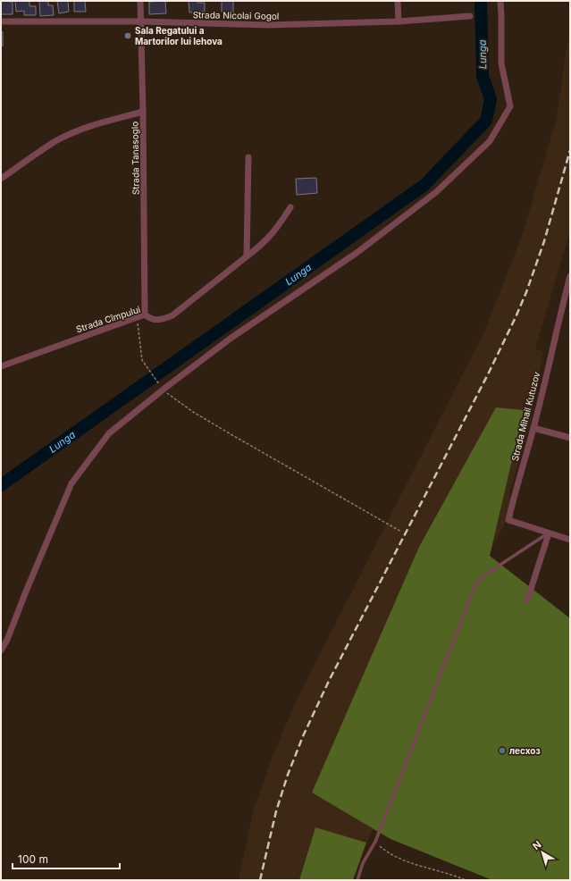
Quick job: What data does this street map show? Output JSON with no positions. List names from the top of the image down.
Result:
{
  "streets": {
    "street": [
      "Strada Nicolai Gogol",
      "Strada Tanasoglo",
      "Strada Cîmpului",
      "Strada Mihail Kutuzov"
    ]
  },
  "crossings": [
    ["Strada Nicolai Gogol", "Strada Tanasoglo"],
    ["Strada Tanasoglo", "Strada Cîmpului"]
  ],
  "water": ["Lunga"],
  "places": ["Sala Regatului a Martorilor lui Iehova", "лесхоз"],
  "scale_bar": "100 m",
  "north": "top left"
}
